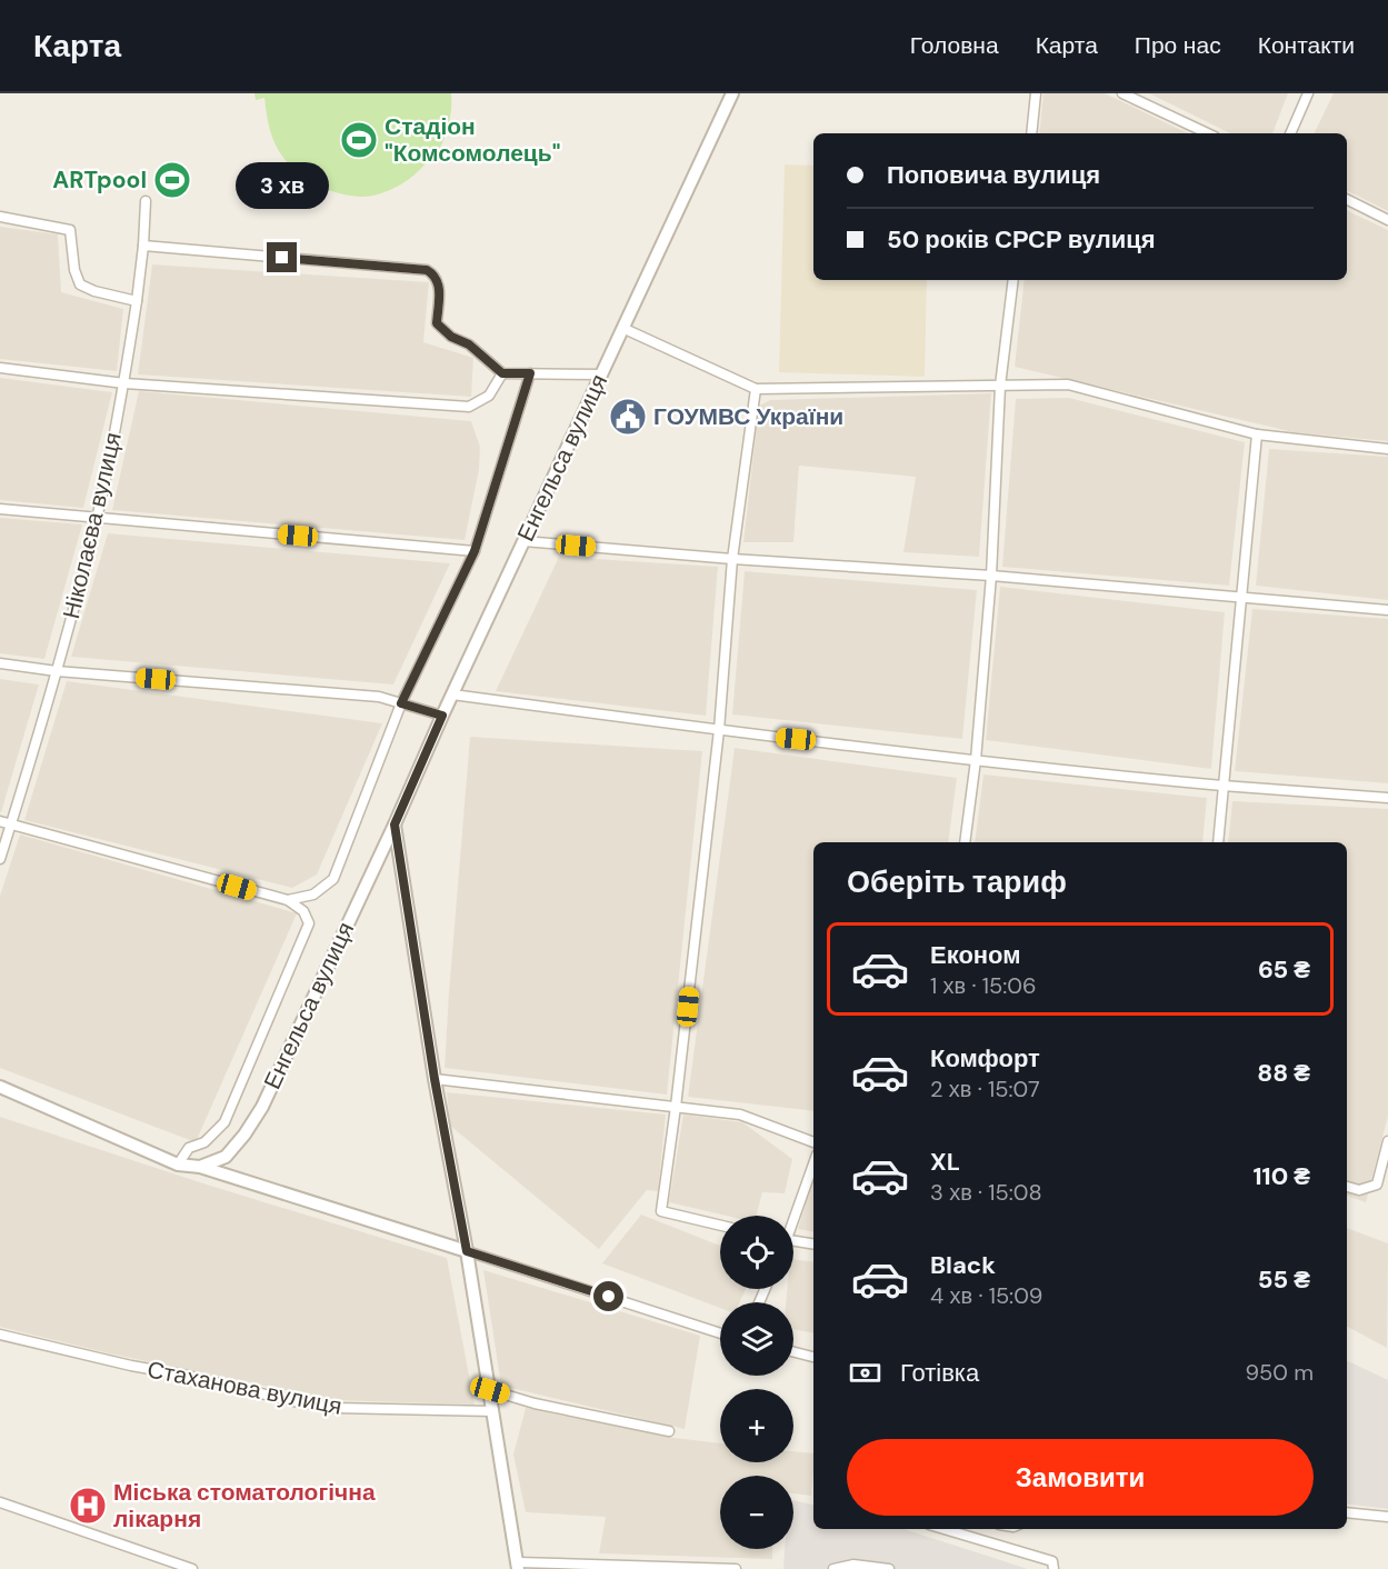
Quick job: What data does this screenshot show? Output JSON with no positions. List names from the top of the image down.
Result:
{
  "streets": {
    "street": ["Енгельса вулиця", "Ніколаєва вулиця", "Стаханова вулиця"]
  },
  "places": {
    "sports": ["Стадіон \"Комсомолець\"", "ARTpool"],
    "public building": ["ГОУМВС України"],
    "hospital": ["Міська стоматологічна лікарня"]
  },
  "page": {
    "header": "Карта",
    "nav": [
      "Головна",
      "Карта",
      "Про нас",
      "Контакти"
    ],
    "banner": ["Поповича вулиця", "50 років СРСР вулиця"],
    "bubble": "3 хв",
    "heading": "Оберіть тариф",
    "list": [
      {
        "name": "Економ",
        "note": "1 хв · 15:06",
        "value": "65 ₴"
      },
      {
        "name": "Комфорт",
        "note": "2 хв · 15:07",
        "value": "88 ₴"
      },
      {
        "name": "XL",
        "note": "3 хв · 15:08",
        "value": "110 ₴"
      },
      {
        "name": "Black",
        "note": "4 хв · 15:09",
        "value": "55 ₴"
      }
    ],
    "map_buttons": ["+", "−"],
    "pay": ["Готівка", "950 m"],
    "buttons": "Замовити"
  }
}
